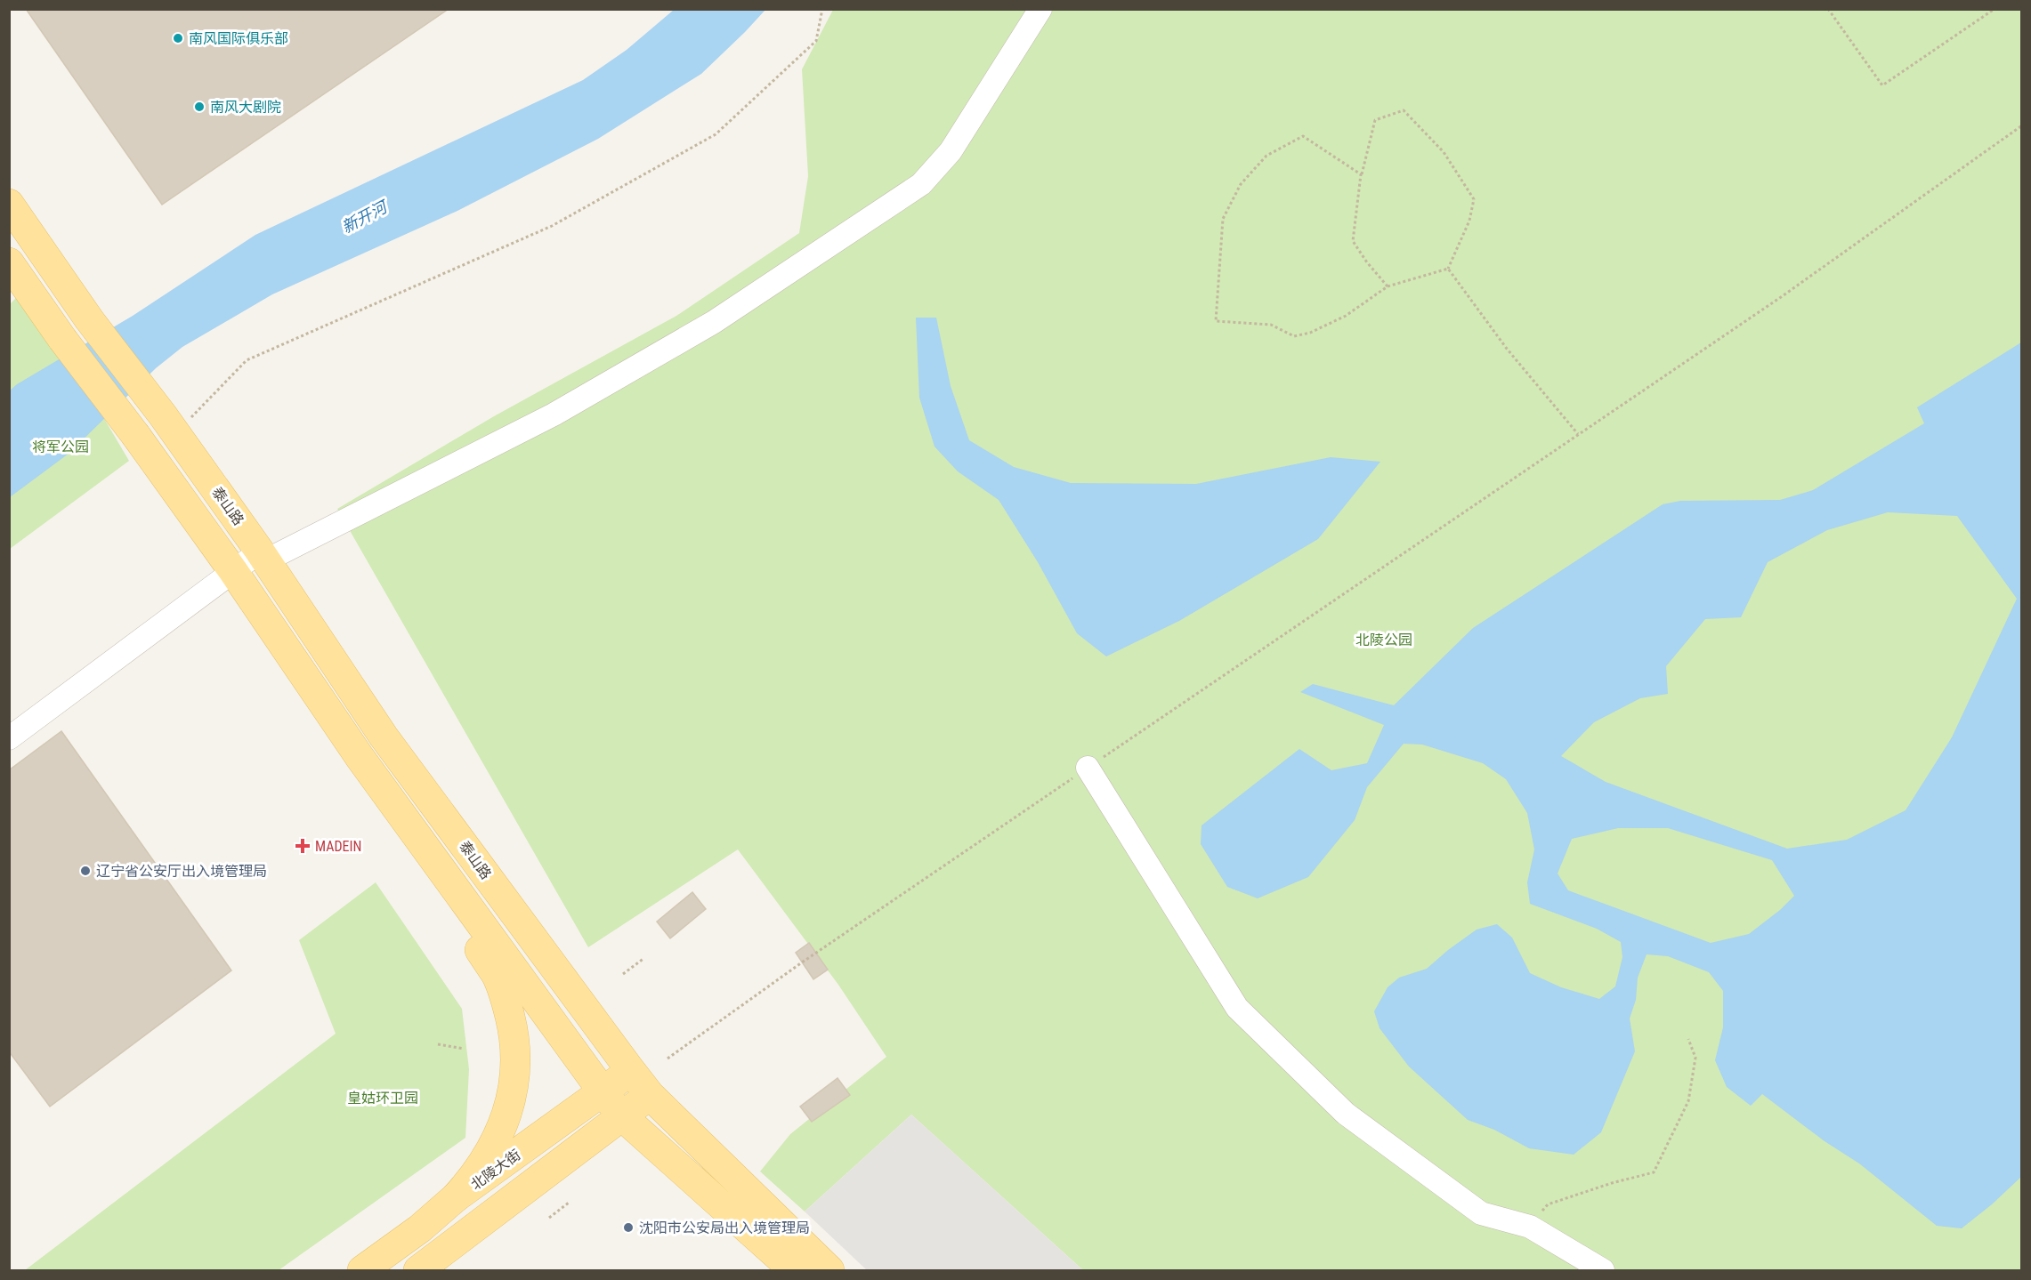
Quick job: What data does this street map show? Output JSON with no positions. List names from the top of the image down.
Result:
{
  "streets": {
    "main road": ["泰山路", "北陵大街"]
  },
  "crossings": [
    ["泰山路", "北陵大街"]
  ],
  "water": ["新开河"],
  "parks": ["将军公园", "北陵公园", "皇姑环卫园"],
  "places": {
    "other": [
      "南风国际俱乐部",
      "南风大剧院",
      "辽宁省公安厅出入境管理局",
      "沈阳市公安局出入境管理局"
    ],
    "health": ["MADEIN"]
  }
}
